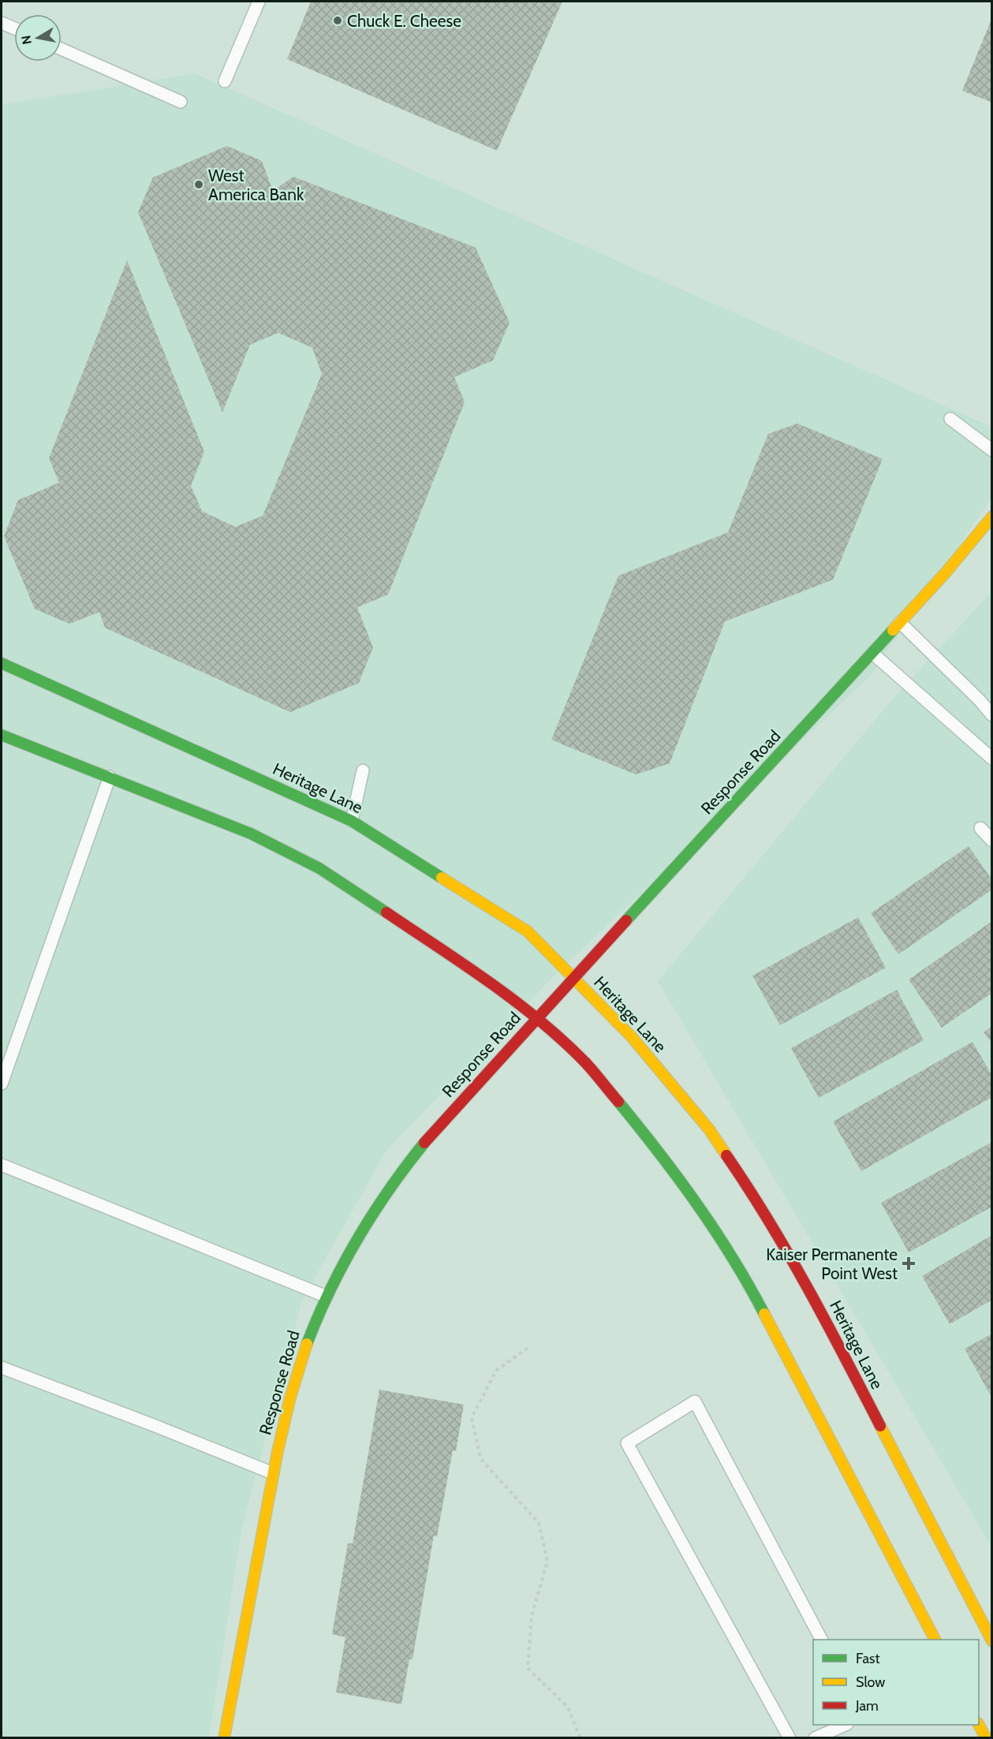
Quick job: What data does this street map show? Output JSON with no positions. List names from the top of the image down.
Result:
{
  "streets": {
    "main road": ["Response Road", "Heritage Lane"]
  },
  "crossings": [
    ["Response Road", "Heritage Lane"]
  ],
  "places": {
    "other": ["Chuck E. Cheese", "West America Bank"],
    "health": ["Kaiser Permanente Point West"]
  },
  "legend": ["Fast", "Slow", "Jam"],
  "north": "left"
}
